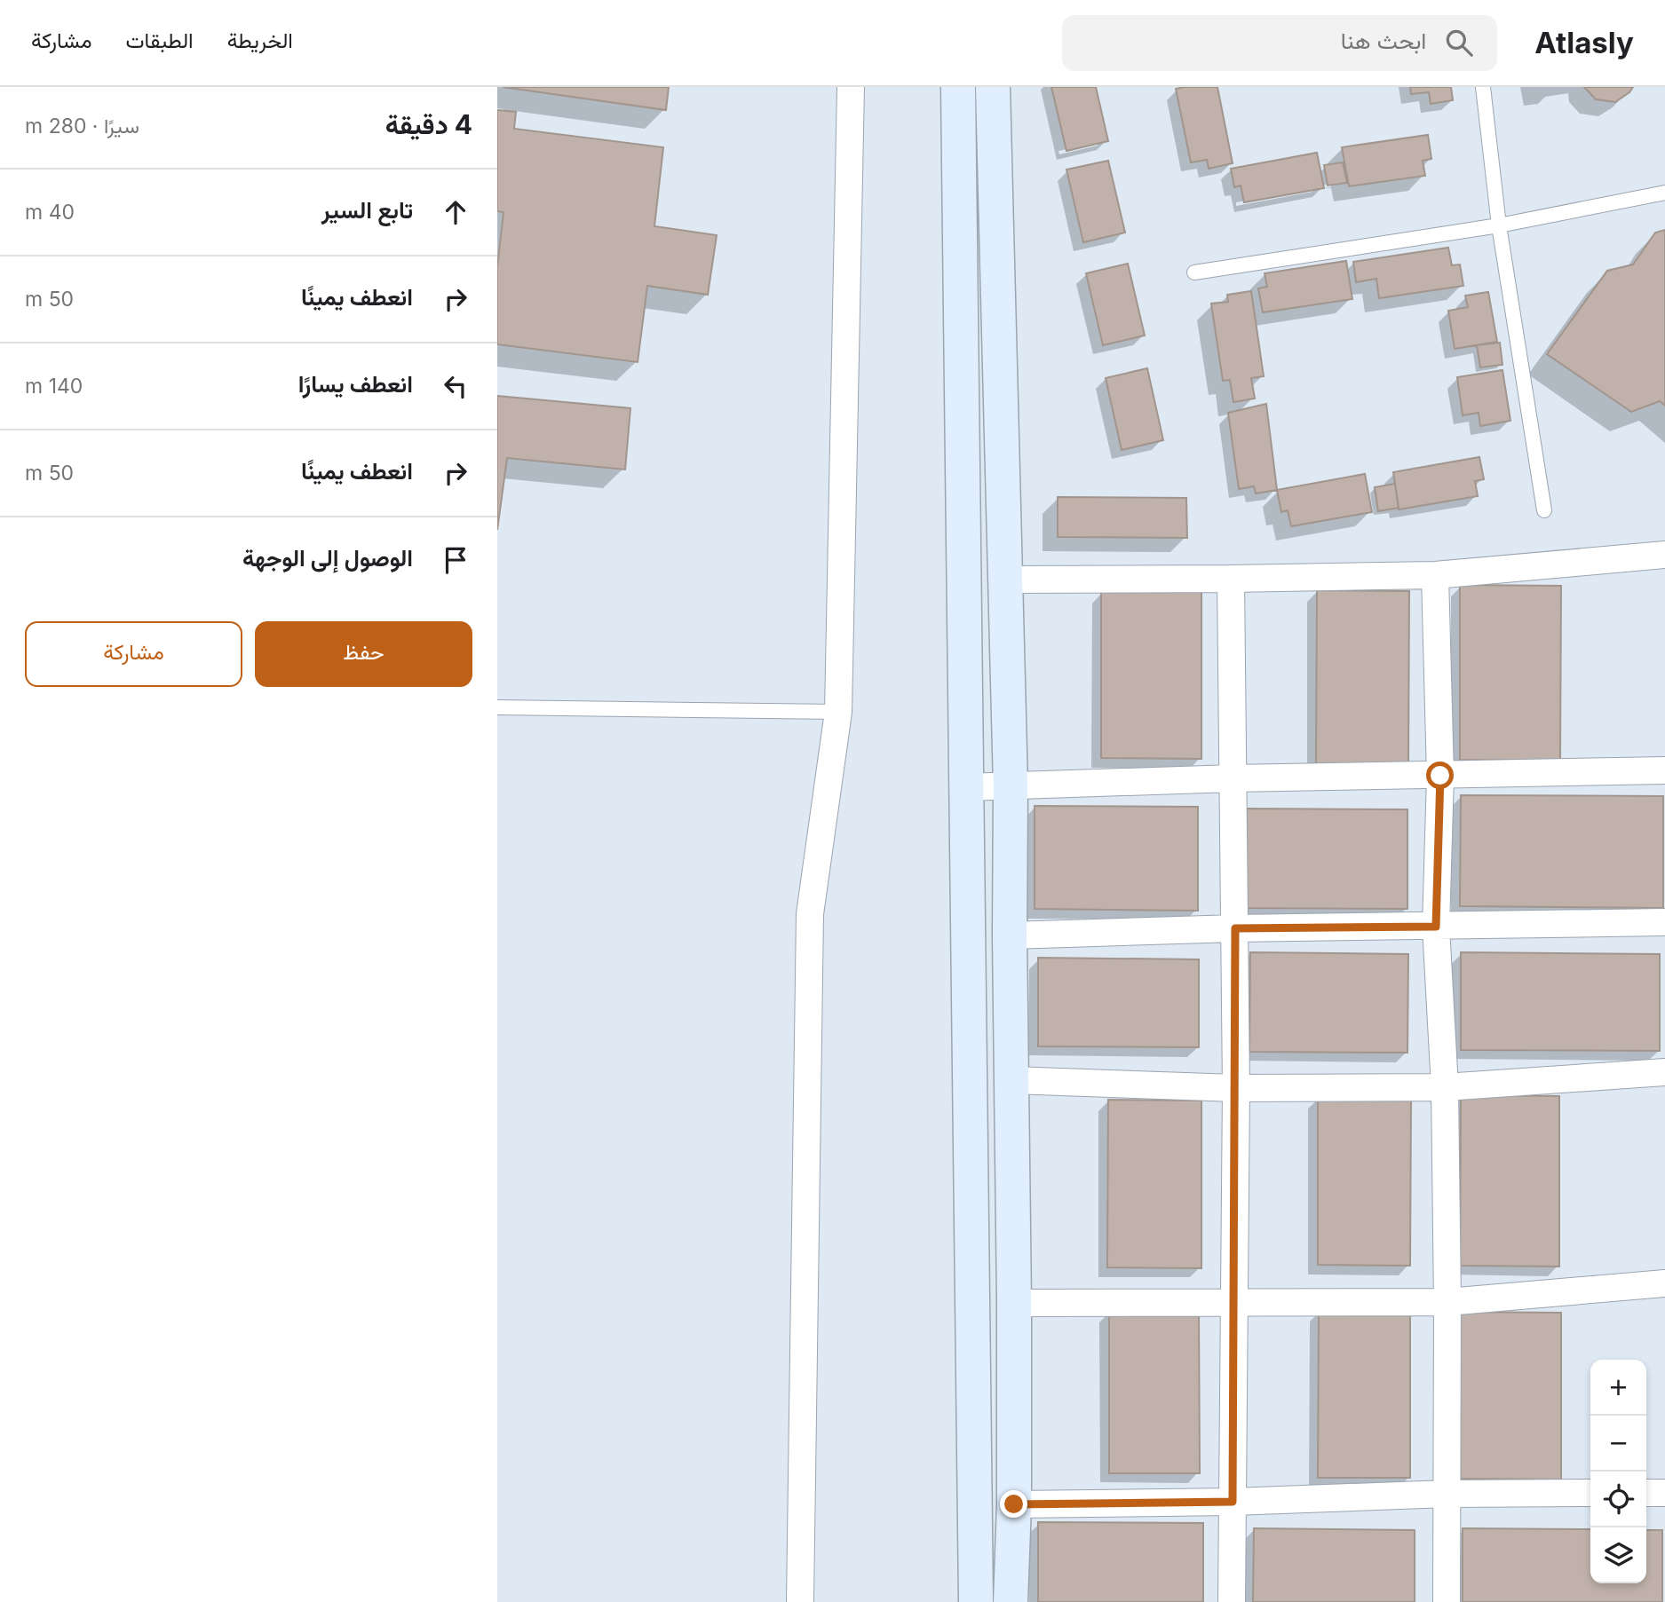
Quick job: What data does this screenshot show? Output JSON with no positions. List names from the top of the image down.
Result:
{
  "page": {
    "header": "Atlasly",
    "search": "ابحث هنا",
    "nav": ["الخريطة", "الطبقات", "مشاركة"],
    "heading": ["4 دقيقة", "سيرًا · 280 m"],
    "list": [
      ["تابع السير", "40 m"],
      ["انعطف يمينًا", "50 m"],
      ["انعطف يسارًا", "140 m"],
      ["انعطف يمينًا", "50 m"],
      "الوصول إلى الوجهة"
    ],
    "buttons": ["حفظ", "مشاركة"],
    "map_buttons": ["+", "−"]
  }
}
